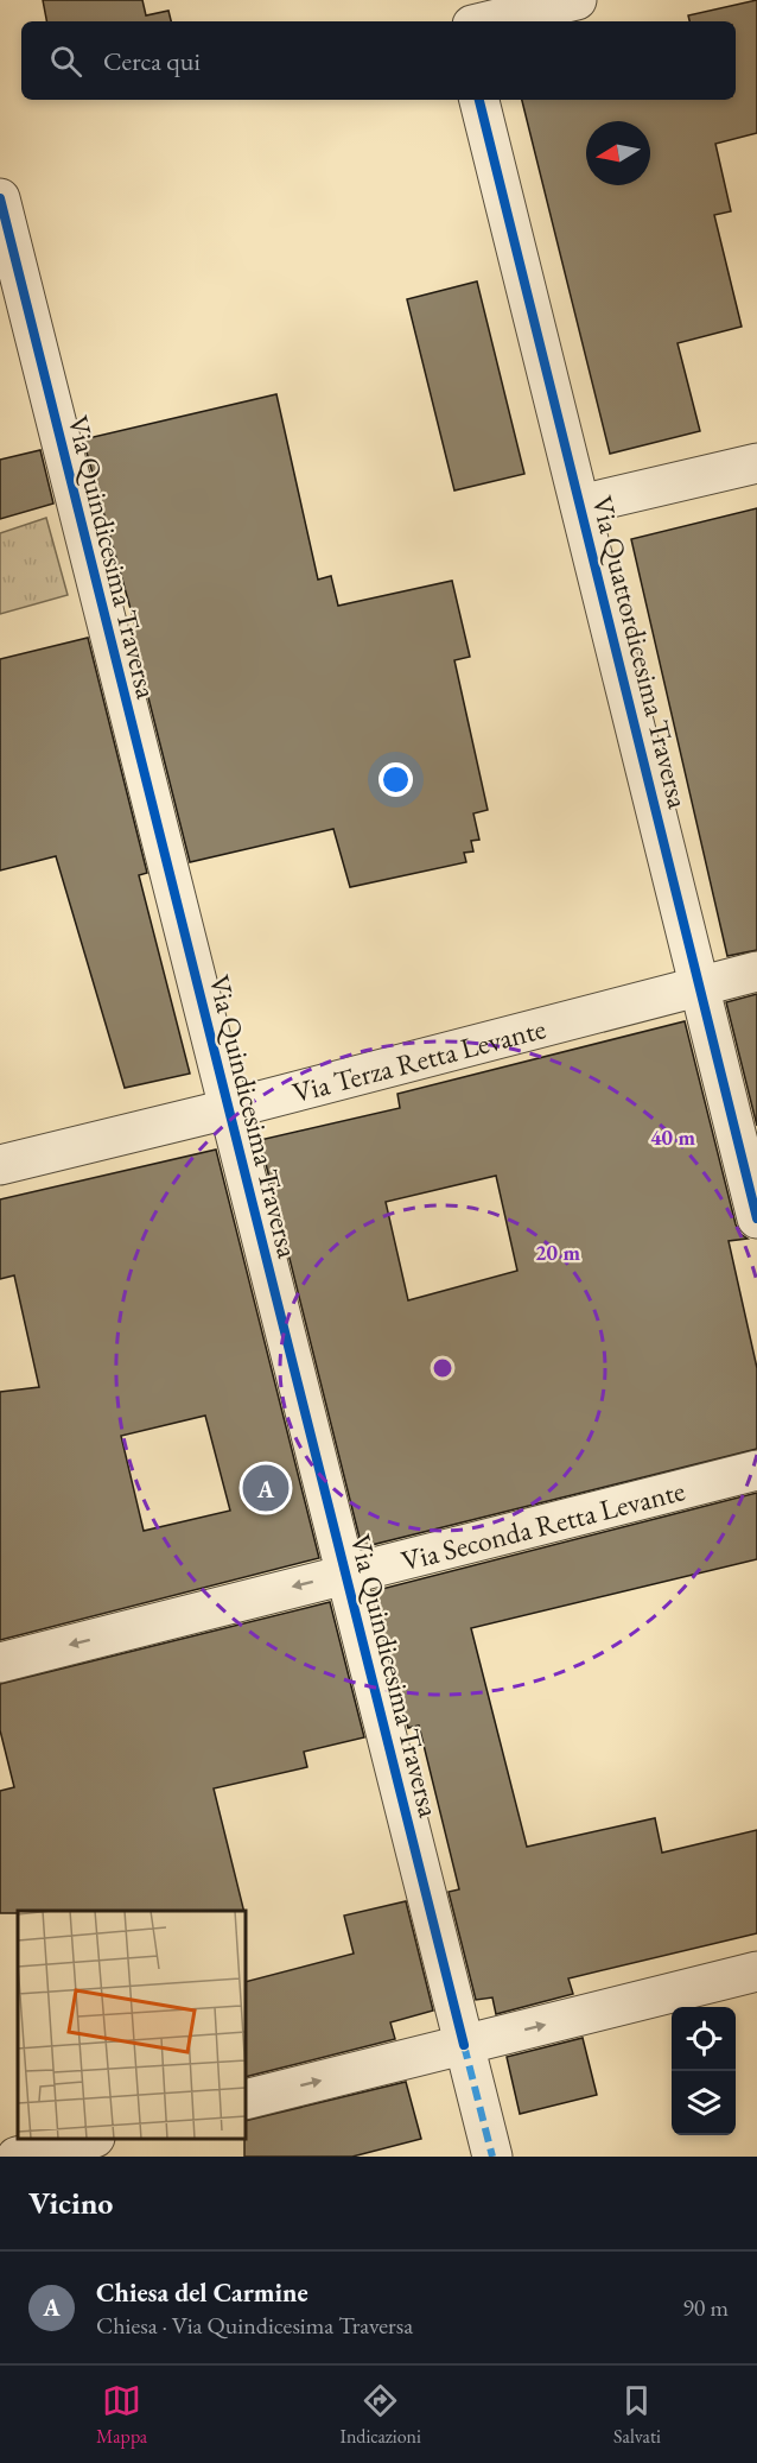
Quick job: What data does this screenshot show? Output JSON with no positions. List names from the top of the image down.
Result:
{
  "streets": {
    "street": [
      "Via Quindicesima Traversa",
      "Via Quattordicesima Traversa",
      "Via Terza Retta Levante",
      "Via Seconda Retta Levante"
    ]
  },
  "crossings": [
    ["Via Quindicesima Traversa", "Via Terza Retta Levante"],
    ["Via Quindicesima Traversa", "Via Seconda Retta Levante"],
    ["Via Quattordicesima Traversa", "Via Terza Retta Levante"]
  ],
  "one_way": ["Via Seconda Retta Levante"],
  "north": "left",
  "page": {
    "search": "Cerca qui",
    "pins": "A",
    "heading": "Vicino",
    "list": [
      {
        "mark": "A",
        "name": "Chiesa del Carmine",
        "note": "Chiesa · Via Quindicesima Traversa",
        "value": "90 m"
      }
    ],
    "nav": ["Mappa", "Indicazioni", "Salvati"]
  },
  "rings": ["40 m", "20 m"]
}
